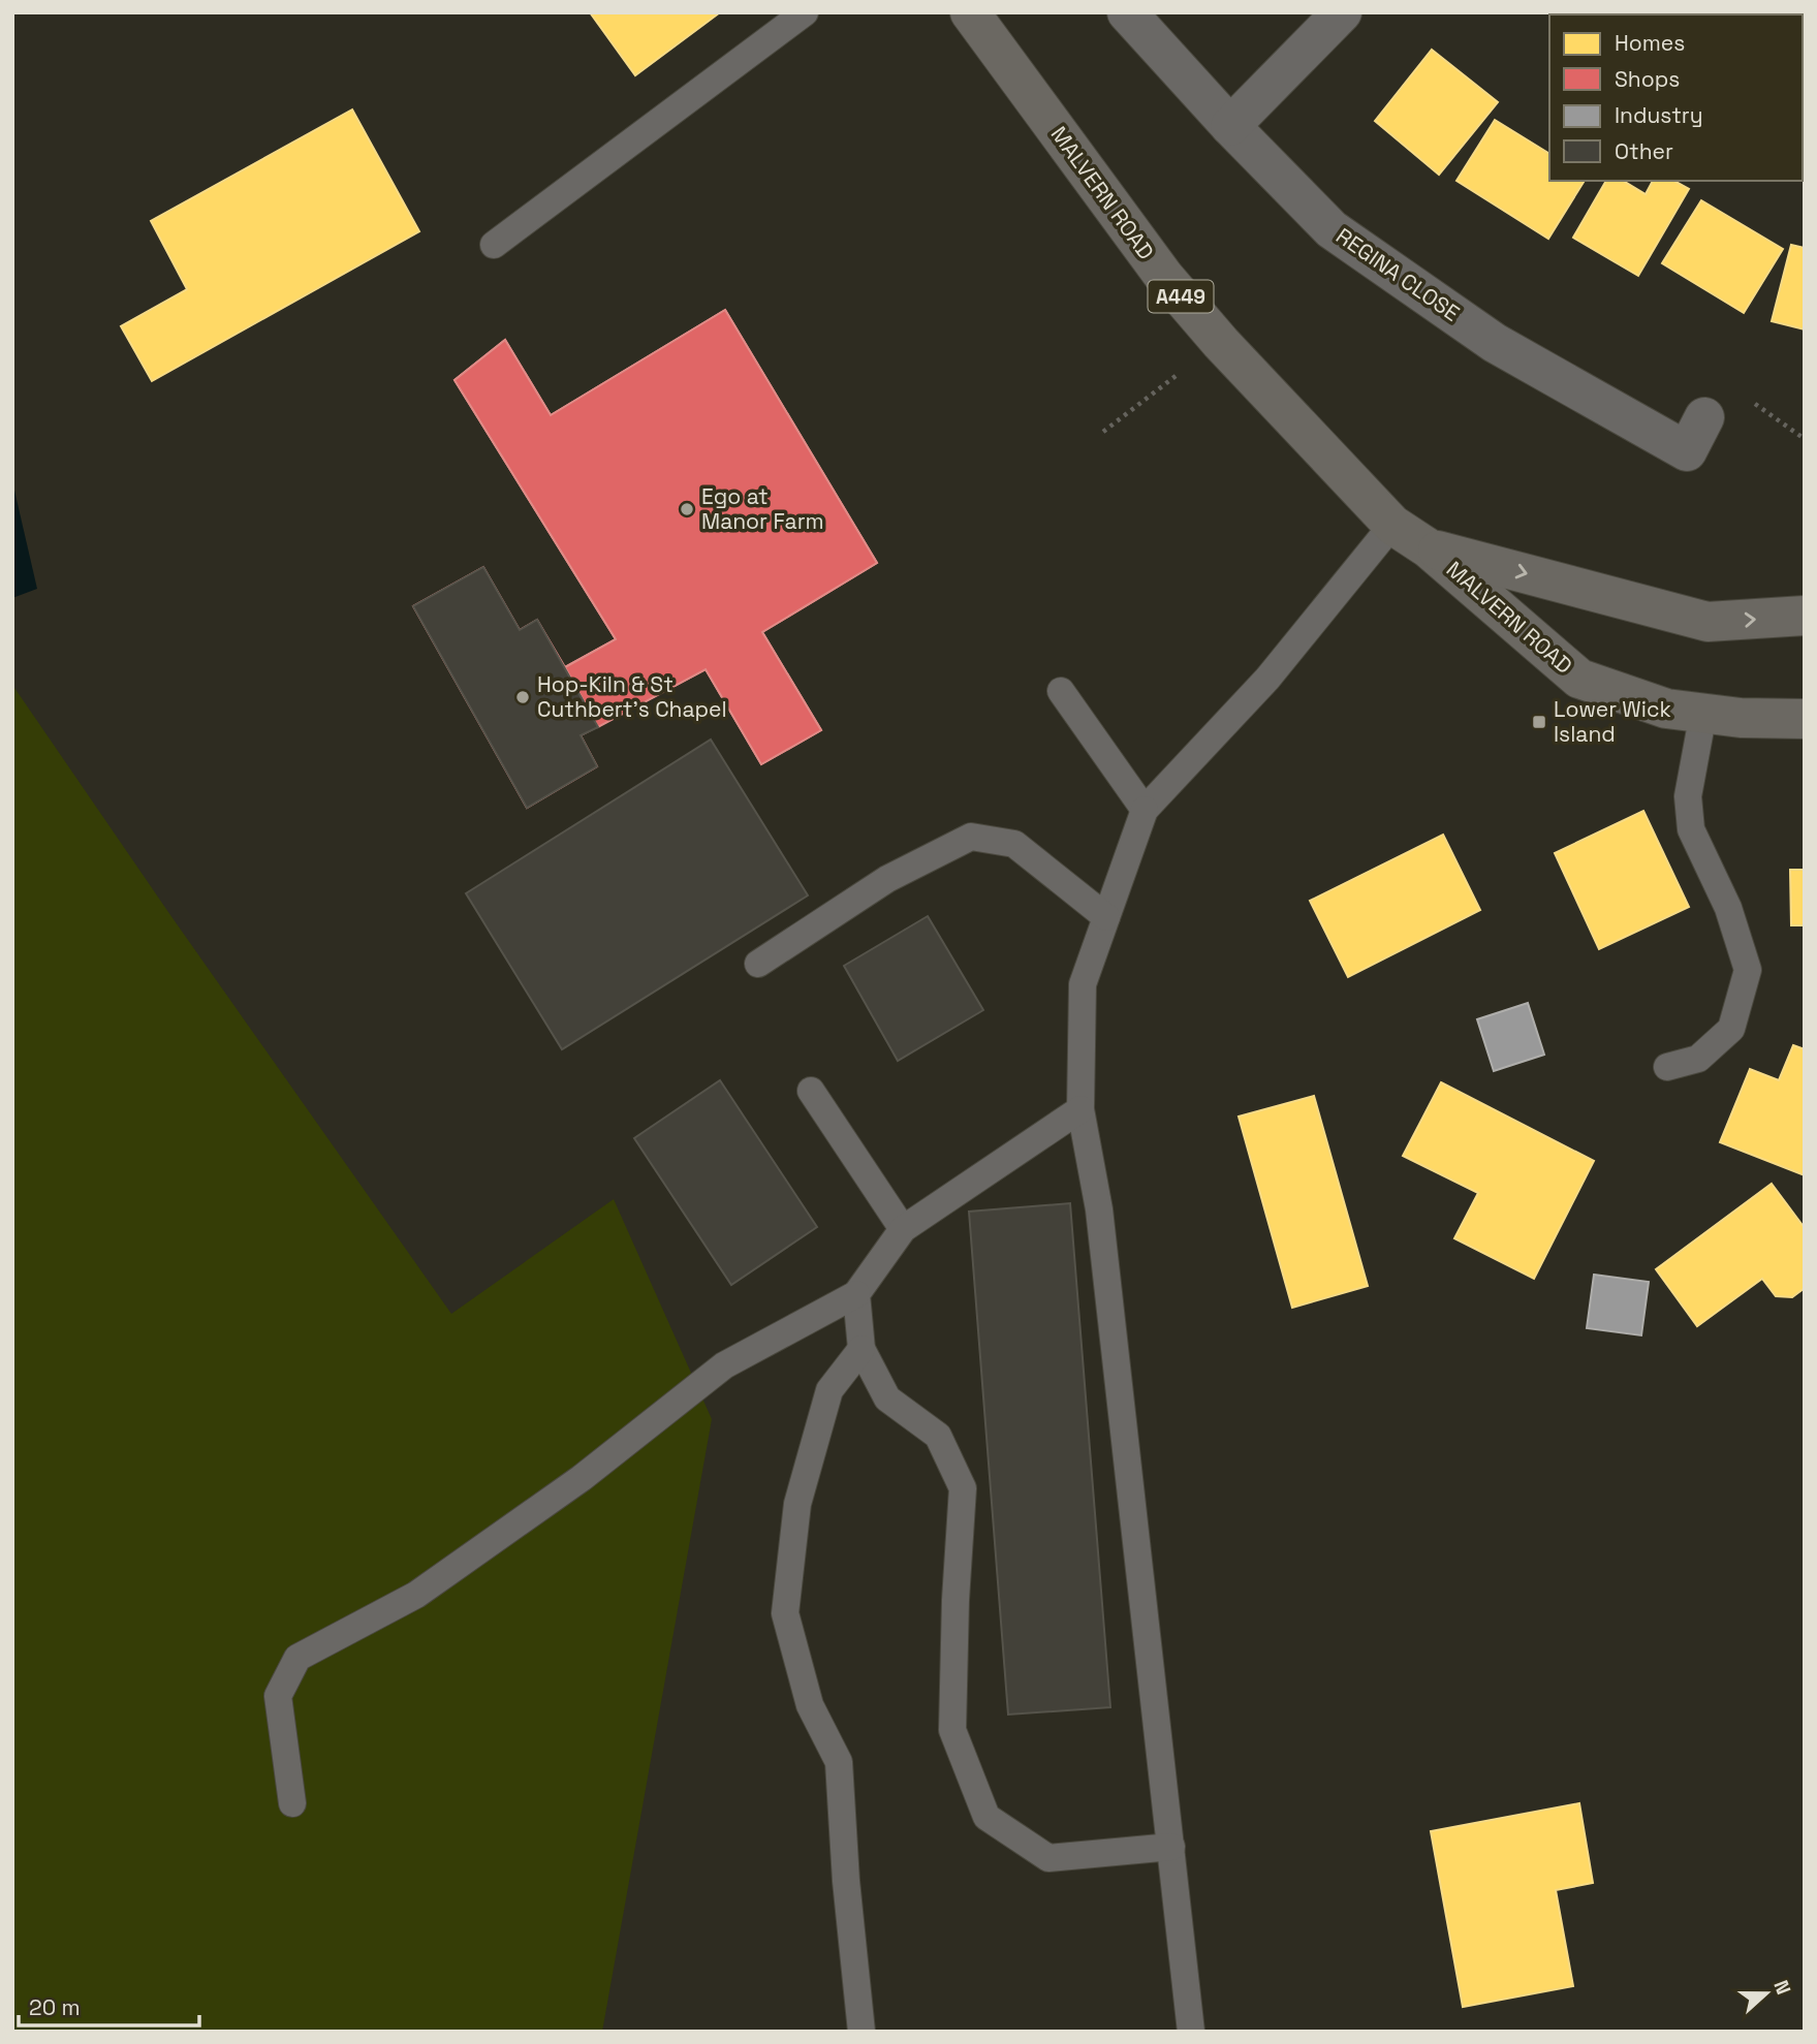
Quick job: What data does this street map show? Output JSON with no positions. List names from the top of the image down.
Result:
{
  "streets": {
    "main road": ["MALVERN ROAD", "A449"],
    "street": ["REGINA CLOSE"]
  },
  "places": {
    "other": ["Ego at Manor Farm", "Hop-Kiln & St Cuthbert's Chapel"],
    "transit": ["Lower Wick Island"]
  },
  "legend": [
    "Homes",
    "Shops",
    "Industry",
    "Other"
  ],
  "scale_bar": "20 m",
  "north": "right"
}
